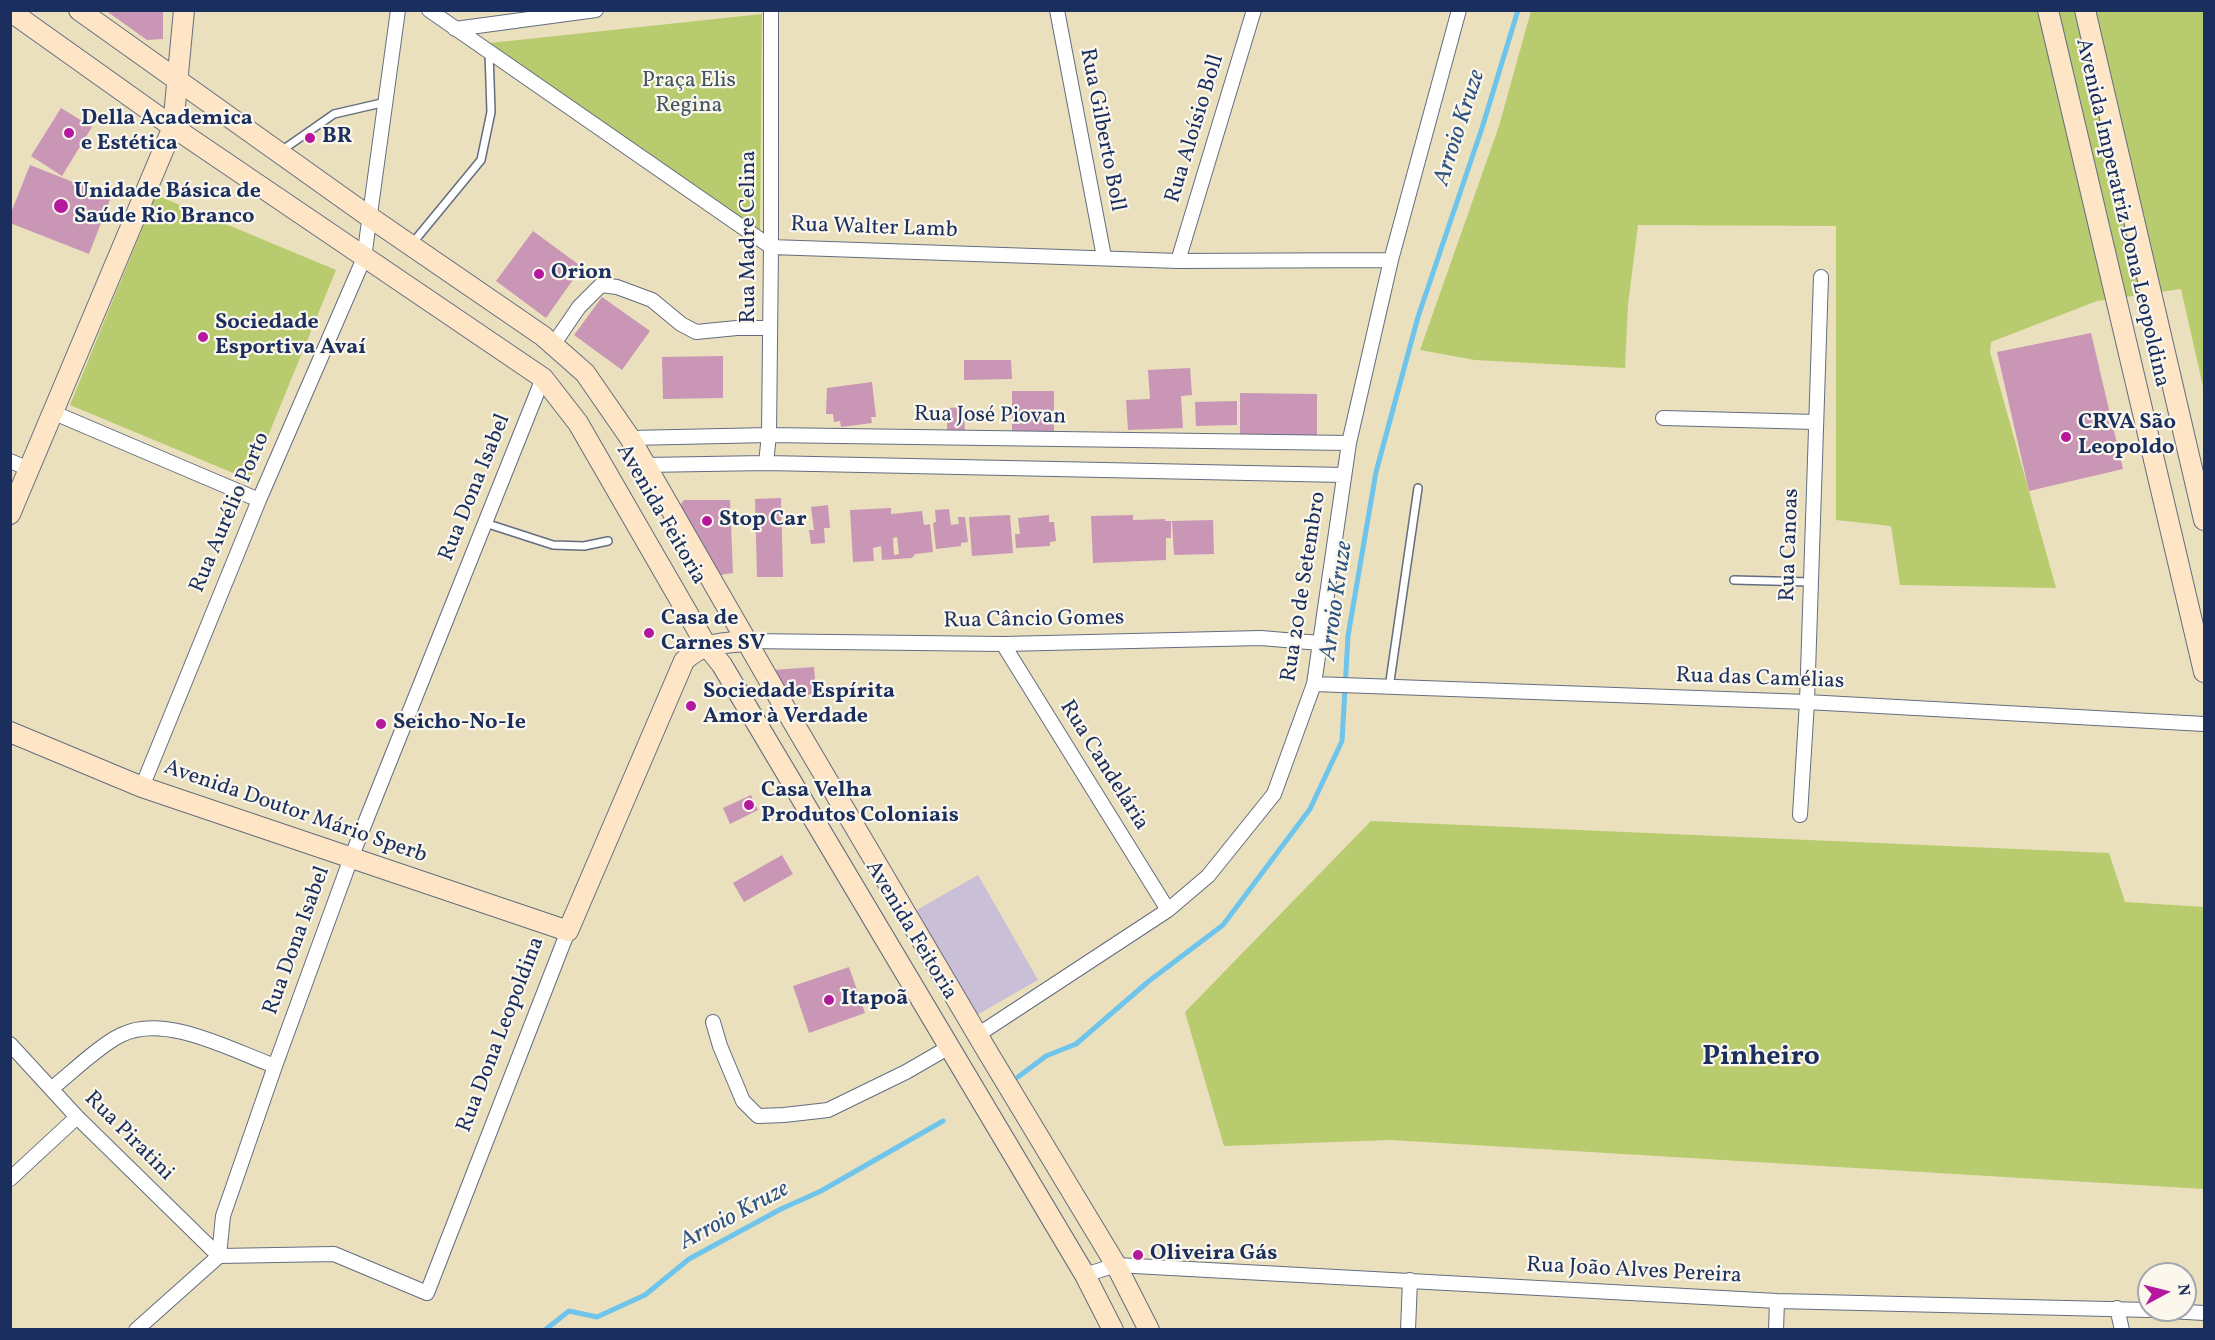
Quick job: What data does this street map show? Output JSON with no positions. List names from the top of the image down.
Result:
{
  "streets": {
    "main road": [
      "Avenida Imperatriz Dona Leopoldina",
      "Avenida Feitoria",
      "Avenida Doutor Mário Sperb",
      "Rua Dona Leopoldina"
    ],
    "street": [
      "Rua Aloísio Boll",
      "Rua Gilberto Boll",
      "Rua Walter Lamb",
      "Rua Madre Celina",
      "Rua José Piovan",
      "Rua Dona Isabel",
      "Rua Aurélio Porto",
      "Rua Canoas",
      "Rua 20 de Setembro",
      "Rua Câncio Gomes",
      "Rua das Camélias",
      "Rua Candelária",
      "Rua Piratini",
      "Rua João Alves Pereira"
    ]
  },
  "crossings": [
    ["Rua Aloísio Boll", "Rua Walter Lamb"],
    ["Rua Gilberto Boll", "Rua Walter Lamb"],
    ["Rua Walter Lamb", "Rua Madre Celina"],
    ["Rua Walter Lamb", "Rua 20 de Setembro"],
    ["Rua Madre Celina", "Rua José Piovan"],
    ["Rua José Piovan", "Avenida Feitoria"],
    ["Rua José Piovan", "Rua 20 de Setembro"],
    ["Rua Dona Isabel", "Avenida Feitoria"],
    ["Rua Dona Isabel", "Avenida Doutor Mário Sperb"],
    ["Rua Dona Isabel", "Rua Dona Leopoldina"],
    ["Rua Dona Isabel", "Rua Piratini"],
    ["Rua Aurélio Porto", "Avenida Feitoria"],
    ["Rua Aurélio Porto", "Avenida Doutor Mário Sperb"],
    ["Avenida Feitoria", "Rua 20 de Setembro"],
    ["Avenida Feitoria", "Rua Câncio Gomes"],
    ["Avenida Feitoria", "Rua Dona Leopoldina"],
    ["Avenida Feitoria", "Rua João Alves Pereira"],
    ["Rua Canoas", "Rua das Camélias"],
    ["Rua 20 de Setembro", "Rua Câncio Gomes"],
    ["Rua 20 de Setembro", "Rua das Camélias"],
    ["Rua 20 de Setembro", "Rua Candelária"],
    ["Rua Câncio Gomes", "Rua Candelária"],
    ["Avenida Doutor Mário Sperb", "Rua Dona Leopoldina"],
    ["Rua Dona Leopoldina", "Rua Piratini"]
  ],
  "districts": ["Pinheiro"],
  "water": ["Arroio Kruze"],
  "parks": ["Praça Elis Regina"],
  "places": [
    "Della Academica e Estética",
    "BR",
    "Unidade Básica de Saúde Rio Branco",
    "Orion",
    "Sociedade Esportiva Avaí",
    "CRVA São Leopoldo",
    "Stop Car",
    "Casa de Carnes SV",
    "Sociedade Espírita Amor à Verdade",
    "Seicho-No-Ie",
    "Casa Velha Produtos Coloniais",
    "Itapoã",
    "Oliveira Gás"
  ],
  "north": "right"
}
